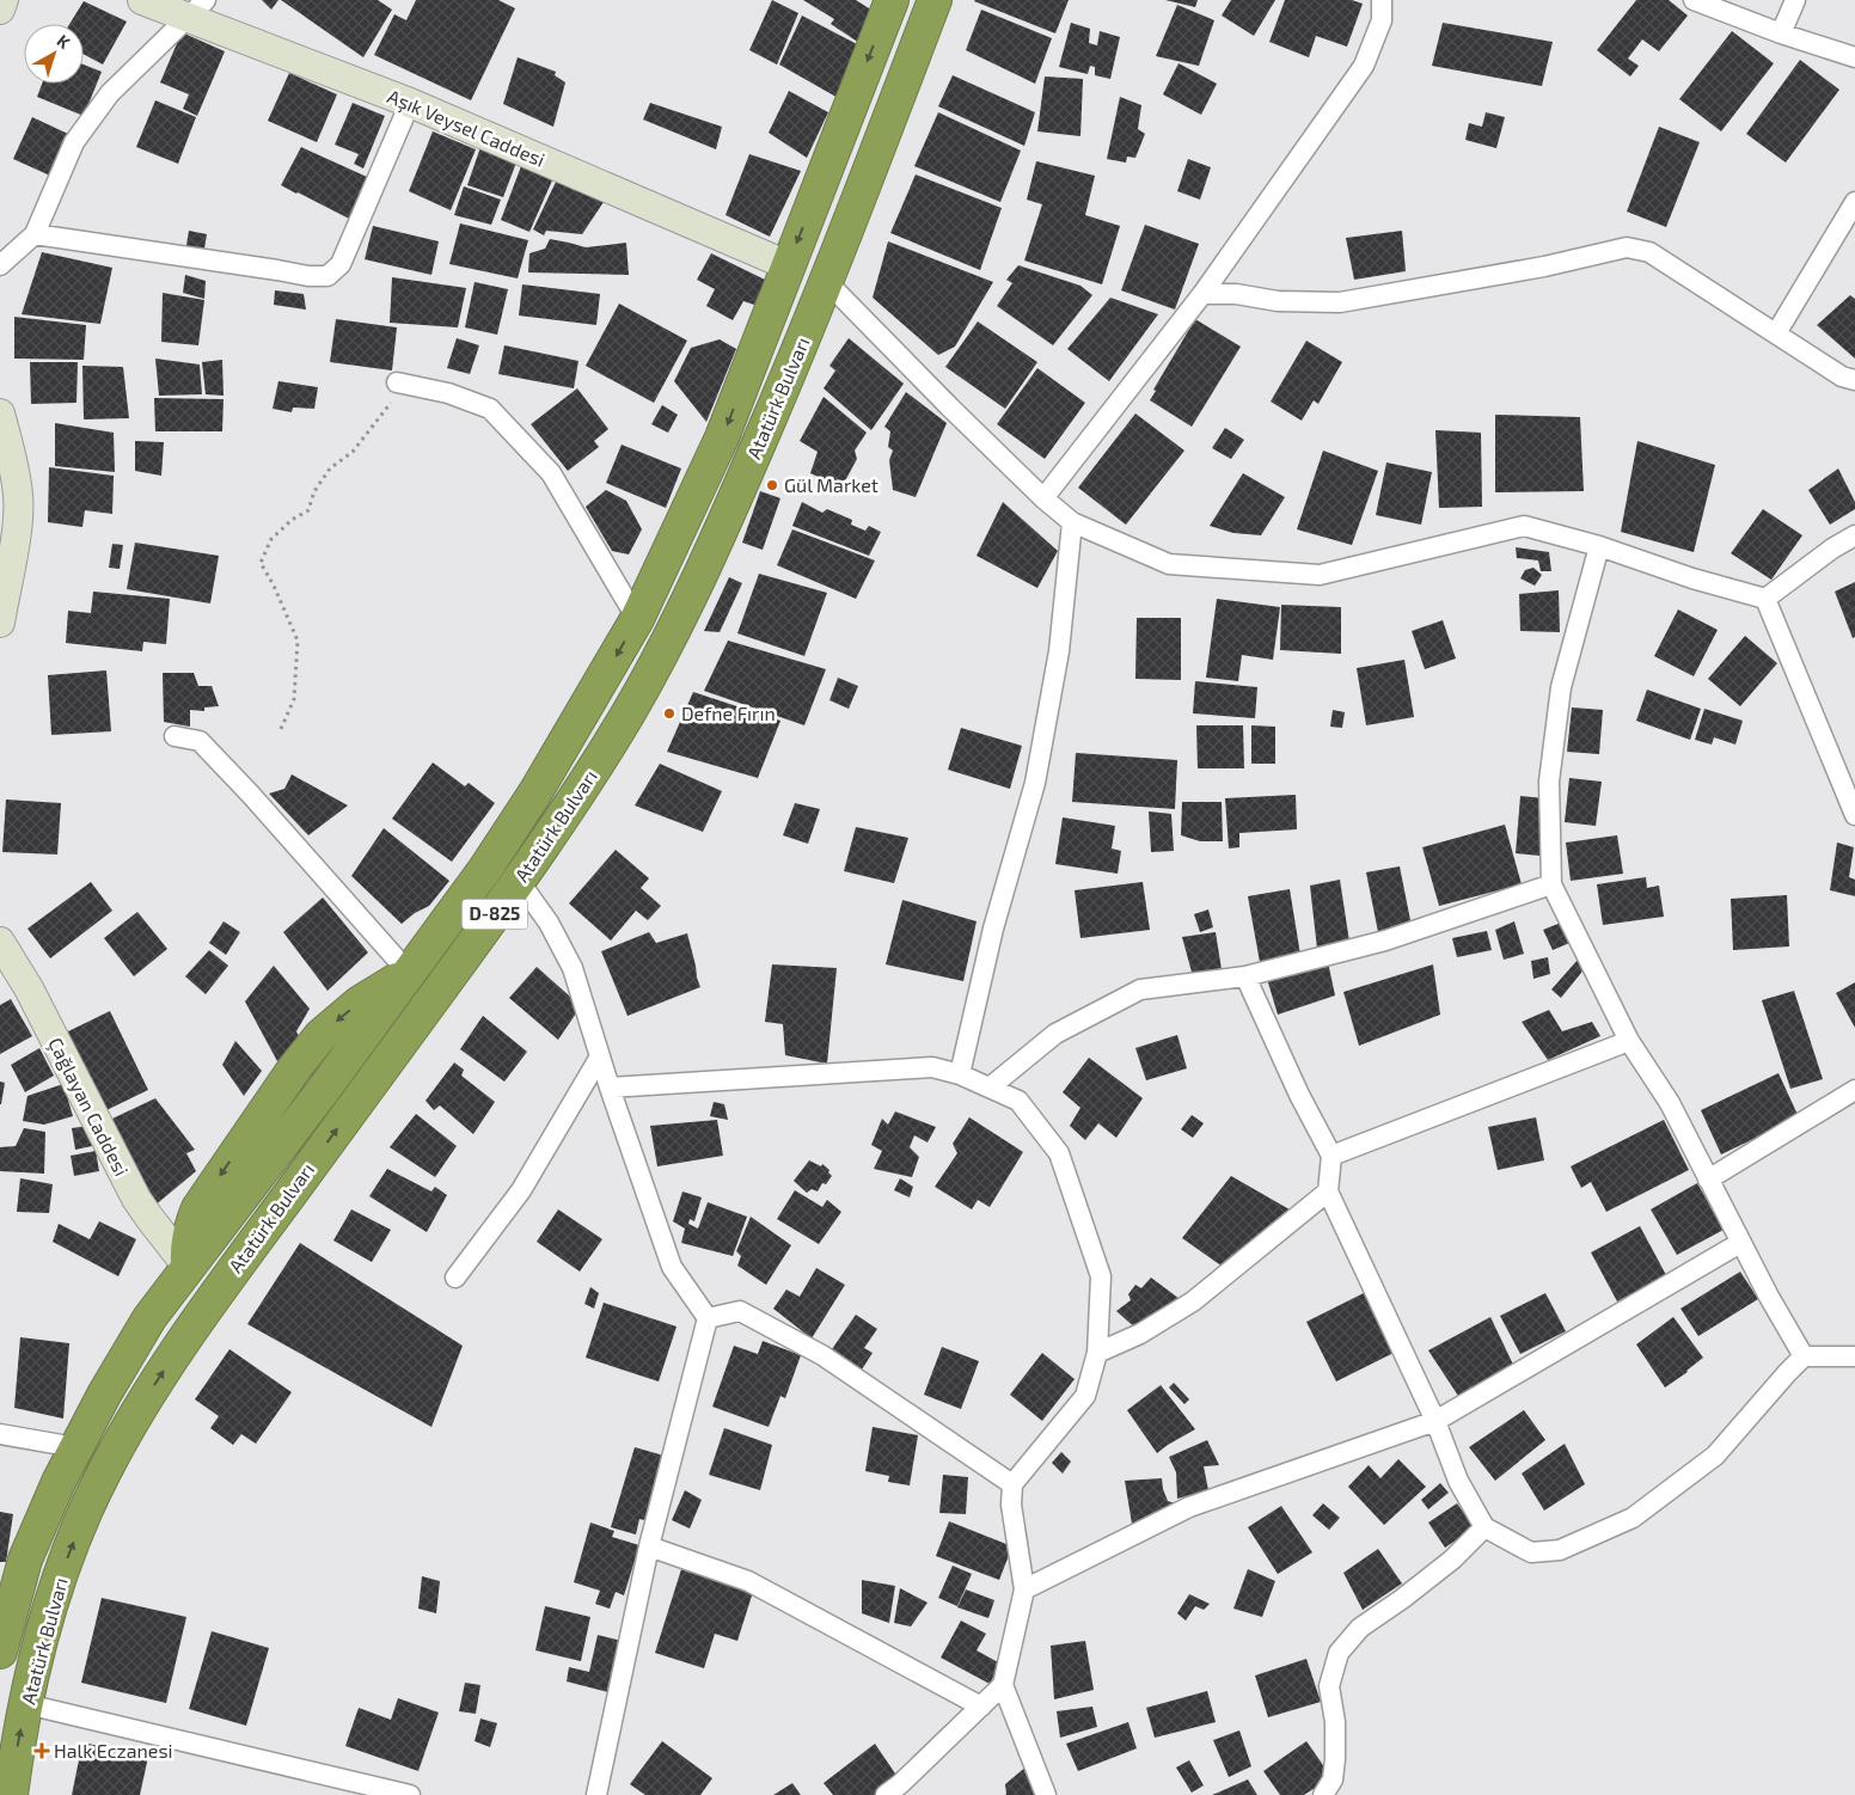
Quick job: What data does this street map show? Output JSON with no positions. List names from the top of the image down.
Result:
{
  "streets": {
    "highway": ["Atatürk Bulvarı", "D-825"],
    "street": ["Aşık Veysel Caddesi", "Çağlayan Caddesi"]
  },
  "crossings": [
    ["Aşık Veysel Caddesi", "Atatürk Bulvarı"],
    ["Atatürk Bulvarı", "Çağlayan Caddesi"]
  ],
  "places": {
    "other": ["Gül Market", "Defne Fırın"],
    "health": ["Halk Eczanesi"]
  },
  "north": "top right"
}
